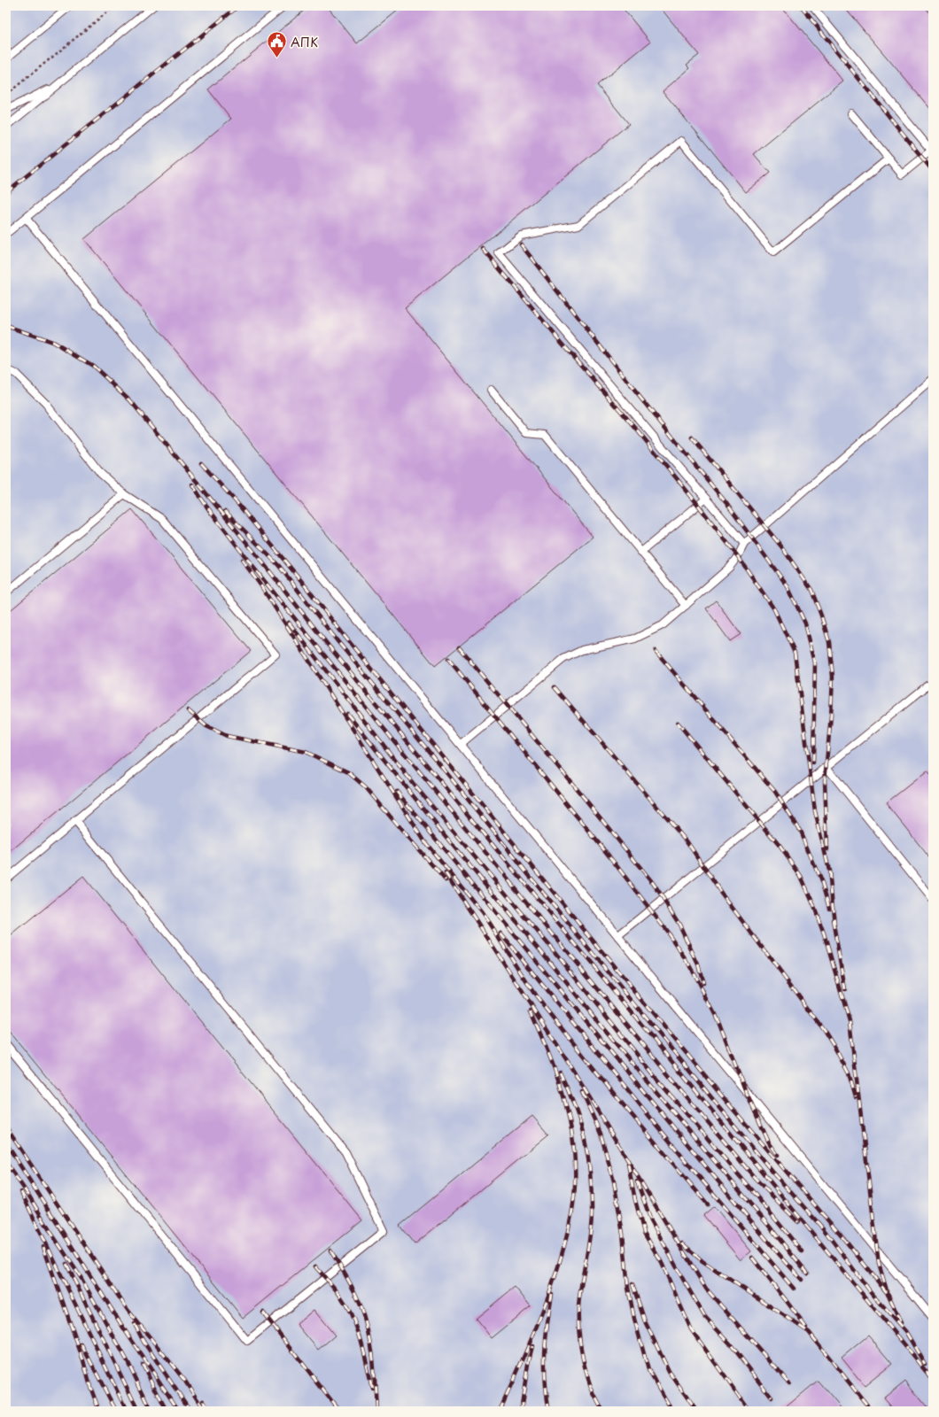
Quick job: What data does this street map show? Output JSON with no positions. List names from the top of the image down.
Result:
{
  "places": {
    "public building": ["АПК"]
  }
}
